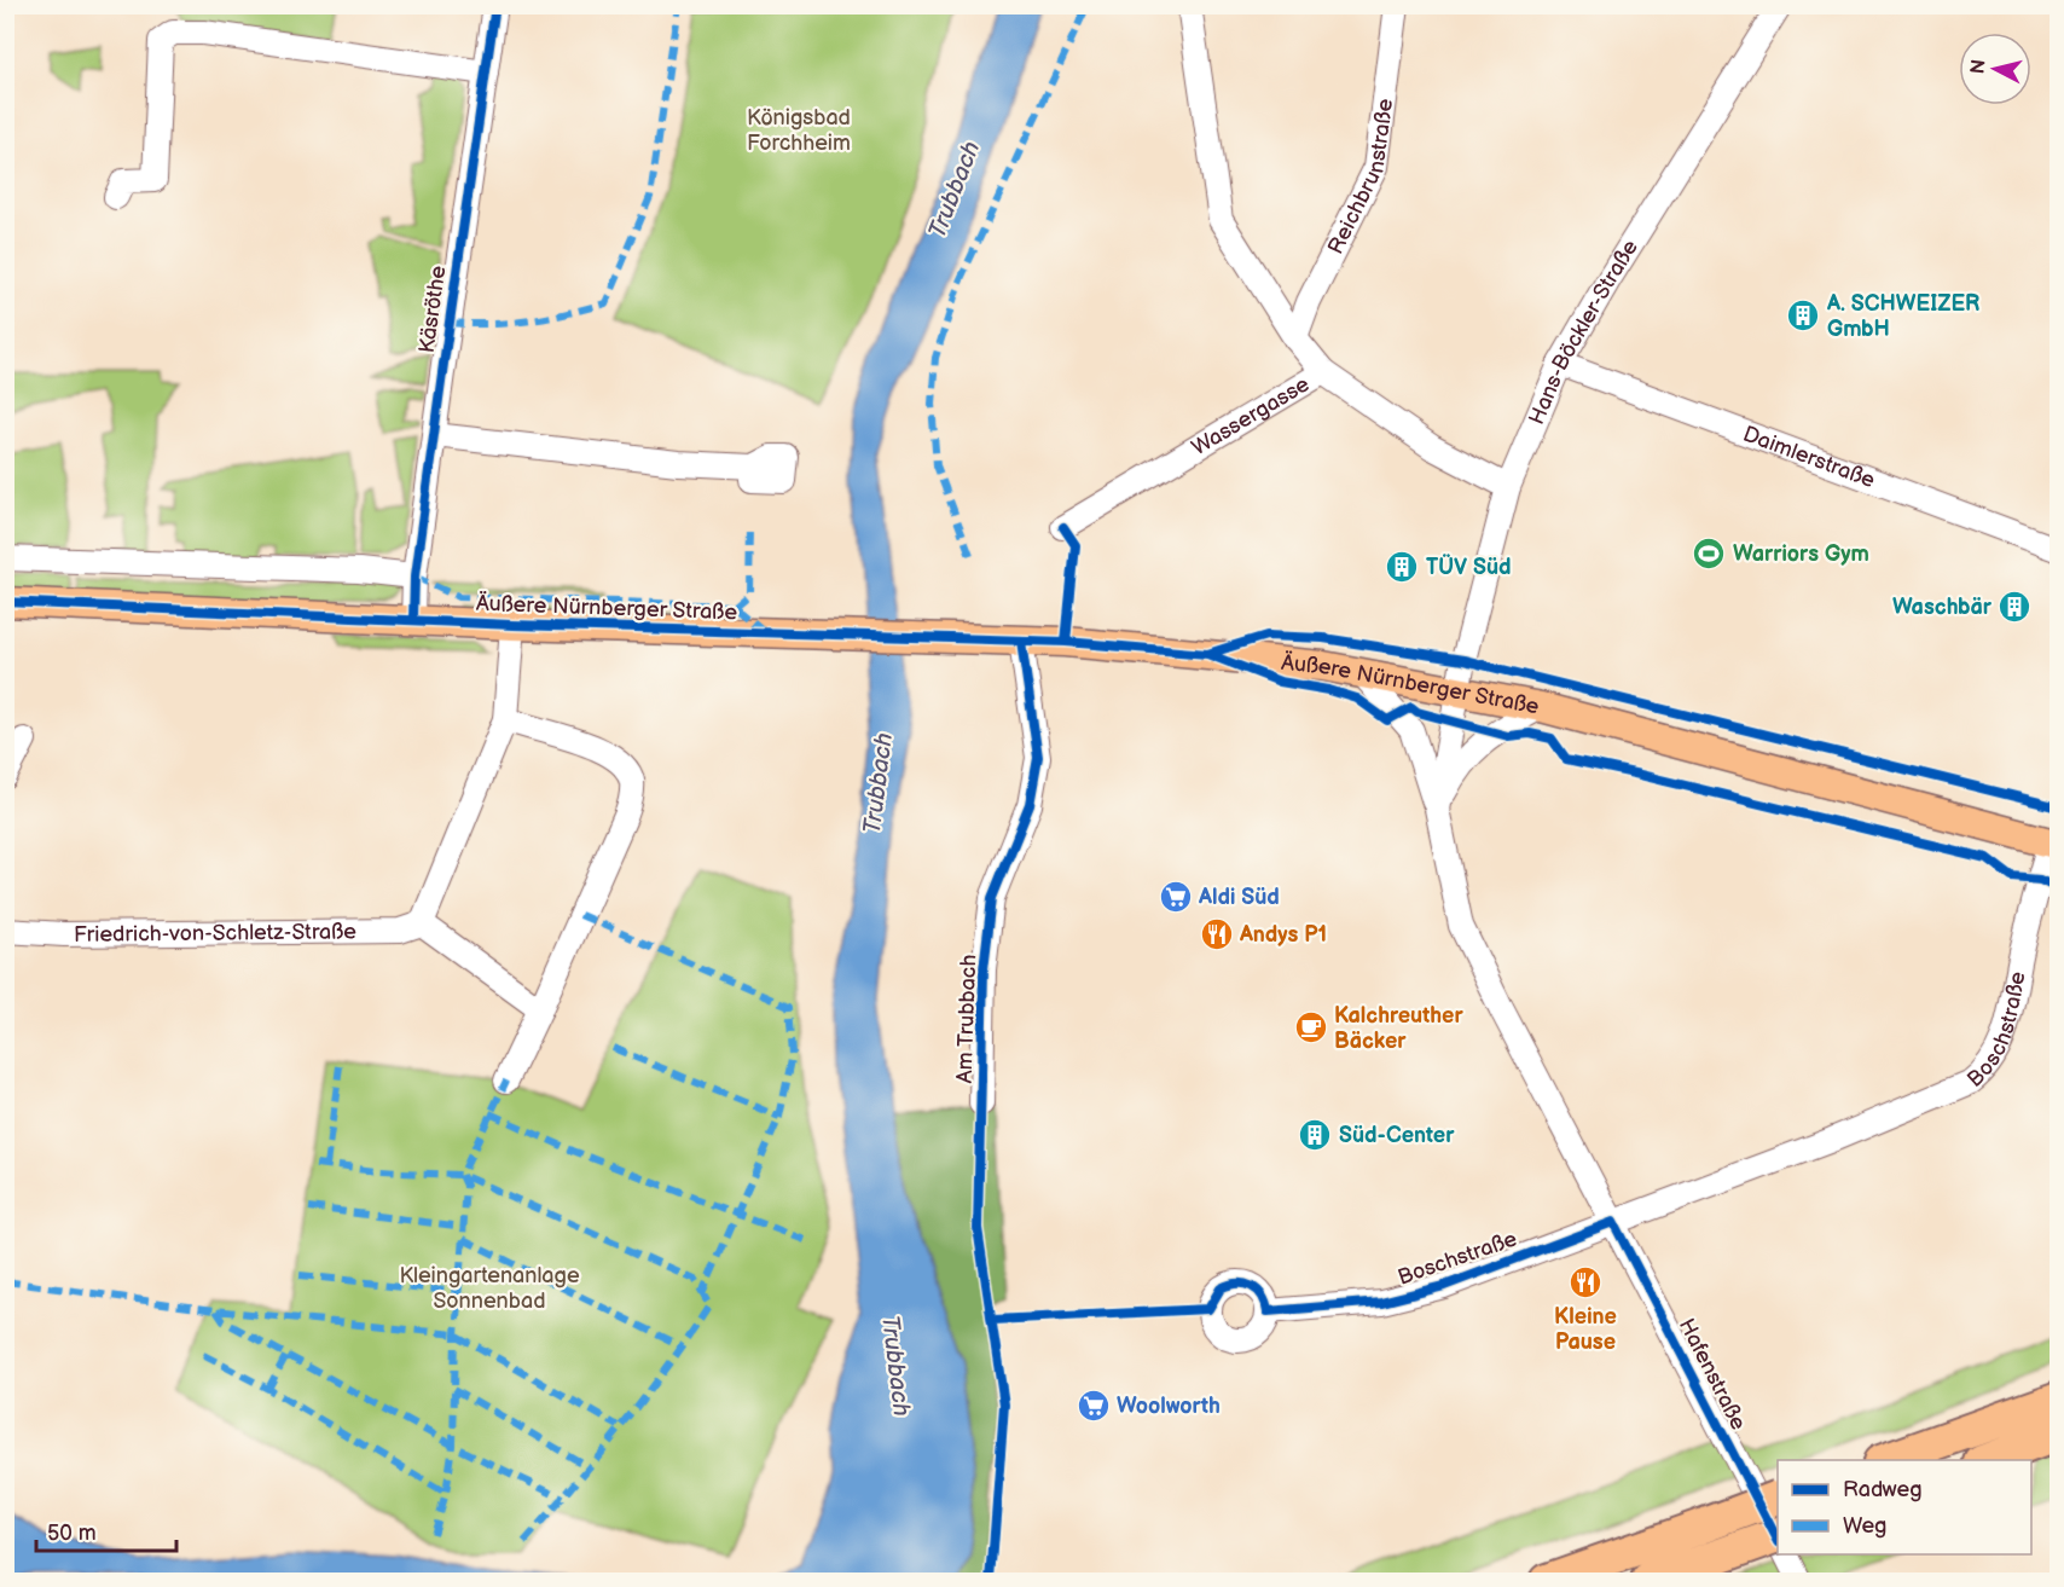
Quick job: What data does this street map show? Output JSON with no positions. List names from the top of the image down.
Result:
{
  "streets": {
    "main road": ["Äußere Nürnberger Straße"],
    "street": [
      "Reichbrunstraße",
      "Käsröthe",
      "Hans-Böckler-Straße",
      "Wassergasse",
      "Daimlerstraße",
      "Friedrich-von-Schletz-Straße",
      "Am Trubbach",
      "Boschstraße",
      "Hafenstraße"
    ]
  },
  "crossings": [
    ["Käsröthe", "Äußere Nürnberger Straße"],
    ["Hans-Böckler-Straße", "Wassergasse"],
    ["Hans-Böckler-Straße", "Daimlerstraße"],
    ["Hans-Böckler-Straße", "Äußere Nürnberger Straße"],
    ["Hans-Böckler-Straße", "Hafenstraße"],
    ["Äußere Nürnberger Straße", "Am Trubbach"],
    ["Äußere Nürnberger Straße", "Boschstraße"],
    ["Äußere Nürnberger Straße", "Hafenstraße"],
    ["Boschstraße", "Hafenstraße"]
  ],
  "water": ["Trubbach"],
  "parks": ["Königsbad Forchheim", "Kleingartenanlage Sonnenbad"],
  "places": {
    "building": [
      "A. SCHWEIZER GmbH",
      "TÜV Süd",
      "Waschbär",
      "Süd-Center"
    ],
    "sports": ["Warriors Gym"],
    "supermarket": ["Aldi Süd", "Woolworth"],
    "restaurant": ["Andys P1", "Kleine Pause"],
    "cafe": ["Kalchreuther Bäcker"]
  },
  "legend": ["Radweg", "Weg"],
  "scale_bar": "50 m",
  "north": "left"
}
